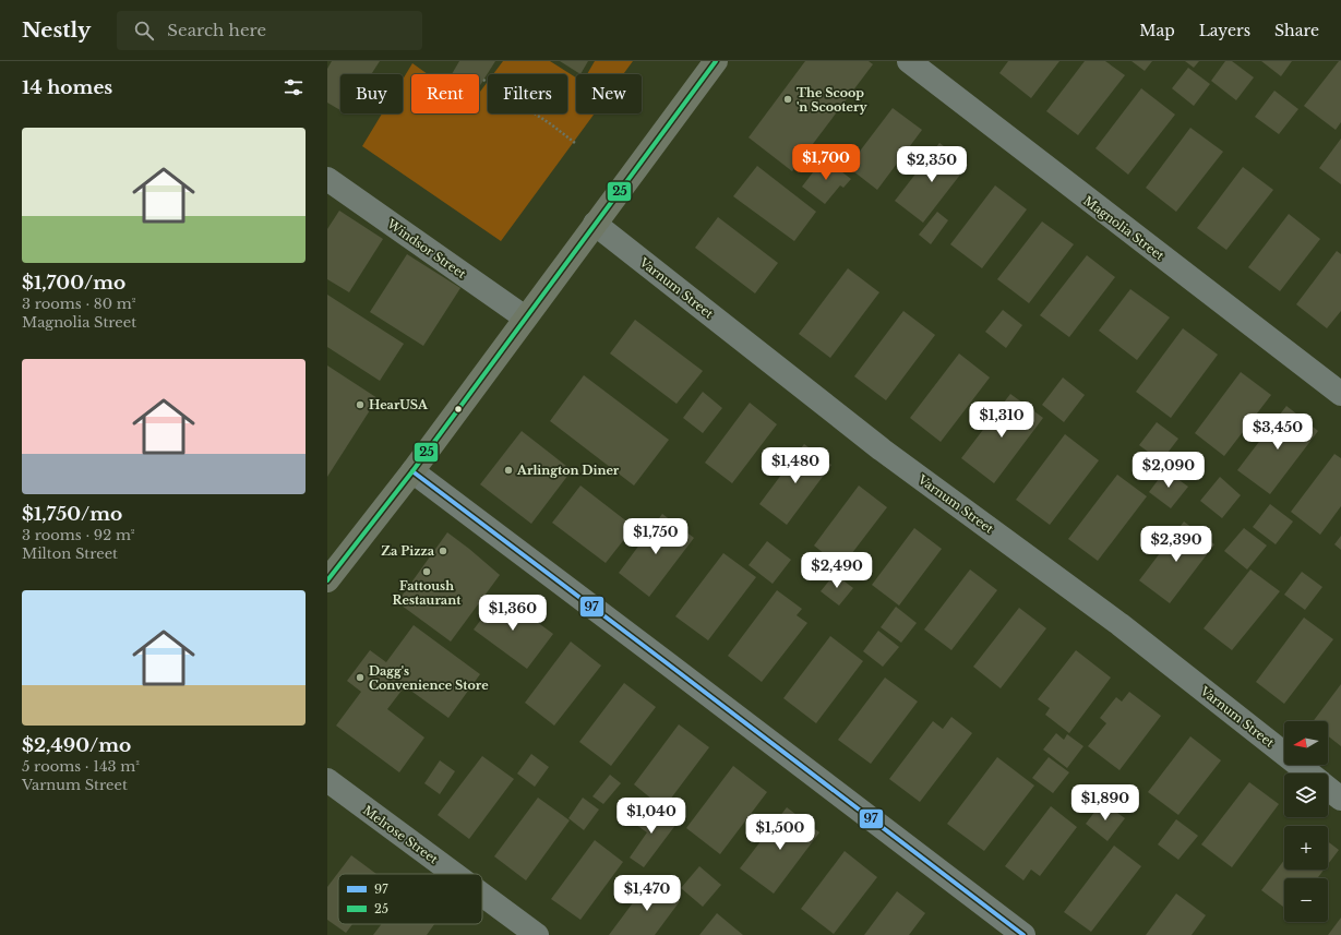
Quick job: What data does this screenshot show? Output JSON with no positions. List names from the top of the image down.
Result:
{
  "streets": {
    "street": [
      "Magnolia Street",
      "Windsor Street",
      "Varnum Street",
      "Melrose Street"
    ]
  },
  "places": [
    "The Scoop 'n Scootery",
    "HearUSA",
    "Arlington Diner",
    "Za Pizza",
    "Fattoush Restaurant",
    "Dagg's Convenience Store"
  ],
  "lines": ["transit line 25", "transit line 97"],
  "legend": ["97", "25"],
  "north": "left",
  "page": {
    "header": "Nestly",
    "search": "Search here",
    "nav": ["Map", "Layers", "Share"],
    "heading": "14 homes",
    "chip": [
      "Buy",
      "Rent",
      "Filters",
      "New"
    ],
    "list": [
      {
        "name": "$1,700/mo",
        "note": "3 rooms · 80 m² · Magnolia Street"
      },
      {
        "name": "$1,750/mo",
        "note": "3 rooms · 92 m² · Milton Street"
      },
      {
        "name": "$2,490/mo",
        "note": "5 rooms · 143 m² · Varnum Street"
      }
    ],
    "price": [
      "$1,700",
      "$2,350",
      "$1,310",
      "$3,450",
      "$1,480",
      "$2,090",
      "$1,750",
      "$2,390",
      "$2,490",
      "$1,360",
      "$1,890",
      "$1,040",
      "$1,500",
      "$1,470"
    ],
    "map_buttons": ["+", "−"]
  }
}
